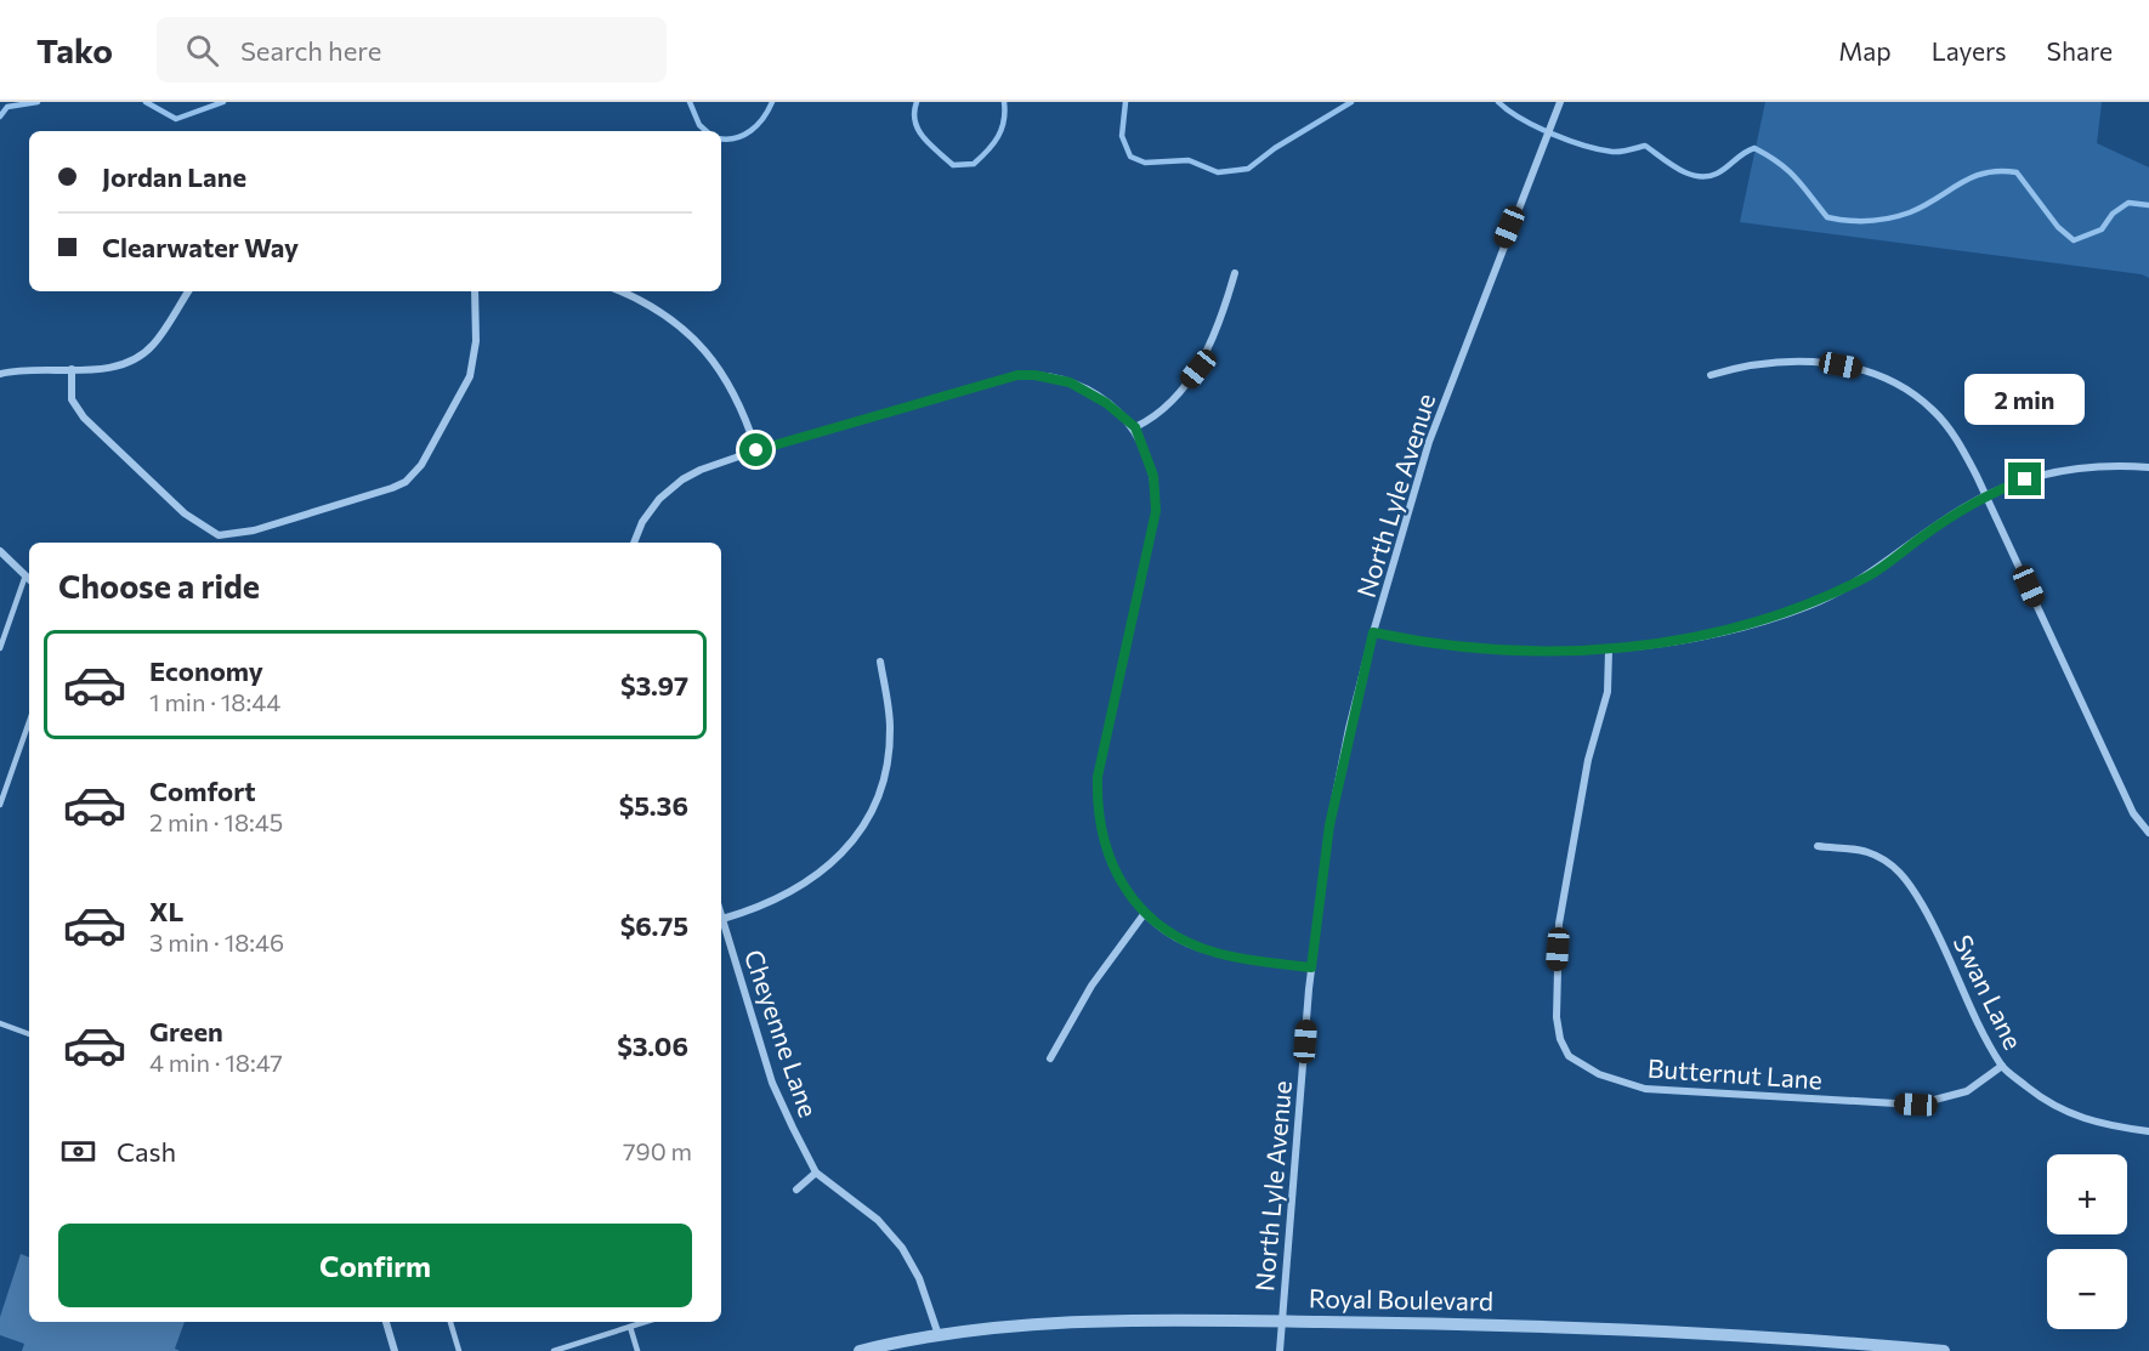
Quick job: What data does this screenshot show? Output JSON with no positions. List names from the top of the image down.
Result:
{
  "streets": {
    "street": [
      "North Lyle Avenue",
      "Swan Lane",
      "Cheyenne Lane",
      "Butternut Lane",
      "Royal Boulevard"
    ]
  },
  "crossings": [
    ["North Lyle Avenue", "Royal Boulevard"],
    ["Swan Lane", "Butternut Lane"],
    ["Cheyenne Lane", "Royal Boulevard"]
  ],
  "page": {
    "header": "Tako",
    "search": "Search here",
    "nav": ["Map", "Layers", "Share"],
    "banner": ["Jordan Lane", "Clearwater Way"],
    "bubble": "2 min",
    "heading": "Choose a ride",
    "list": [
      {
        "name": "Economy",
        "note": "1 min · 18:44",
        "value": "$3.97"
      },
      {
        "name": "Comfort",
        "note": "2 min · 18:45",
        "value": "$5.36"
      },
      {
        "name": "XL",
        "note": "3 min · 18:46",
        "value": "$6.75"
      },
      {
        "name": "Green",
        "note": "4 min · 18:47",
        "value": "$3.06"
      }
    ],
    "pay": ["Cash", "790 m"],
    "map_buttons": ["+", "−"],
    "buttons": "Confirm"
  }
}
